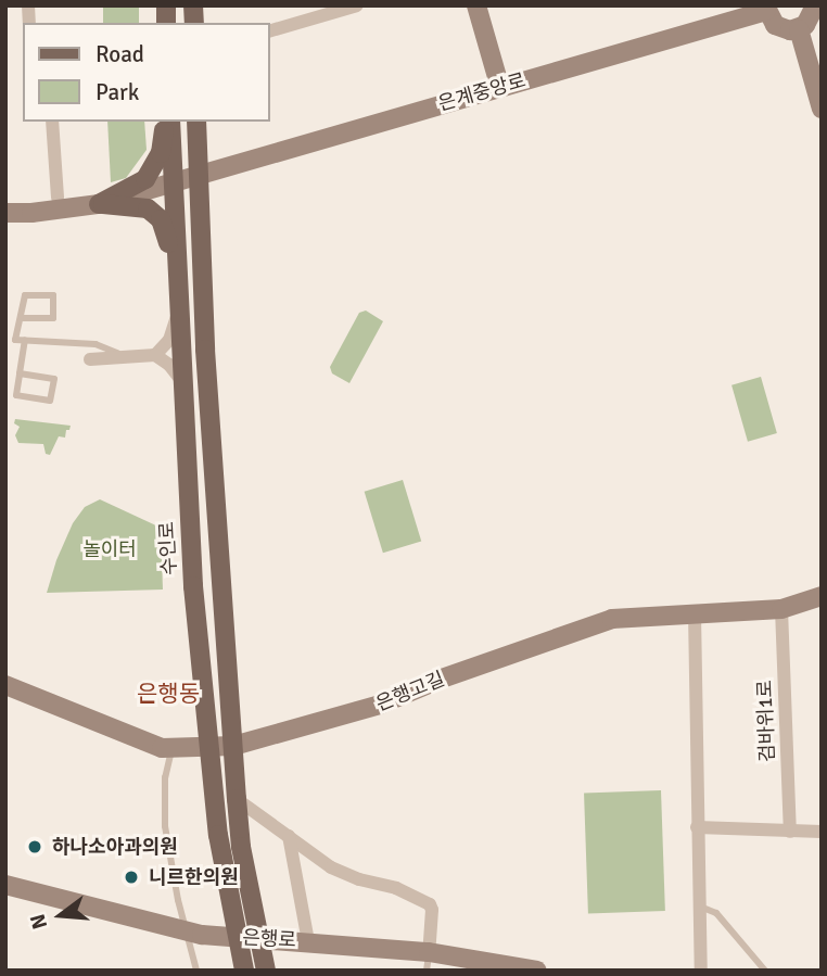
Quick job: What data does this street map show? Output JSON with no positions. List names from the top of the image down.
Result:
{
  "streets": {
    "main road": ["수인로"],
    "street": [
      "은계중앙로",
      "은행고길",
      "검바위1로",
      "은행로"
    ]
  },
  "crossings": [
    ["은계중앙로", "수인로"],
    ["수인로", "은행고길"],
    ["수인로", "은행로"],
    ["은행고길", "검바위1로"]
  ],
  "districts": ["은행동"],
  "parks": ["놀이터"],
  "places": ["하나소아과의원", "니르한의원"],
  "legend": ["Road", "Park"],
  "north": "left"
}
